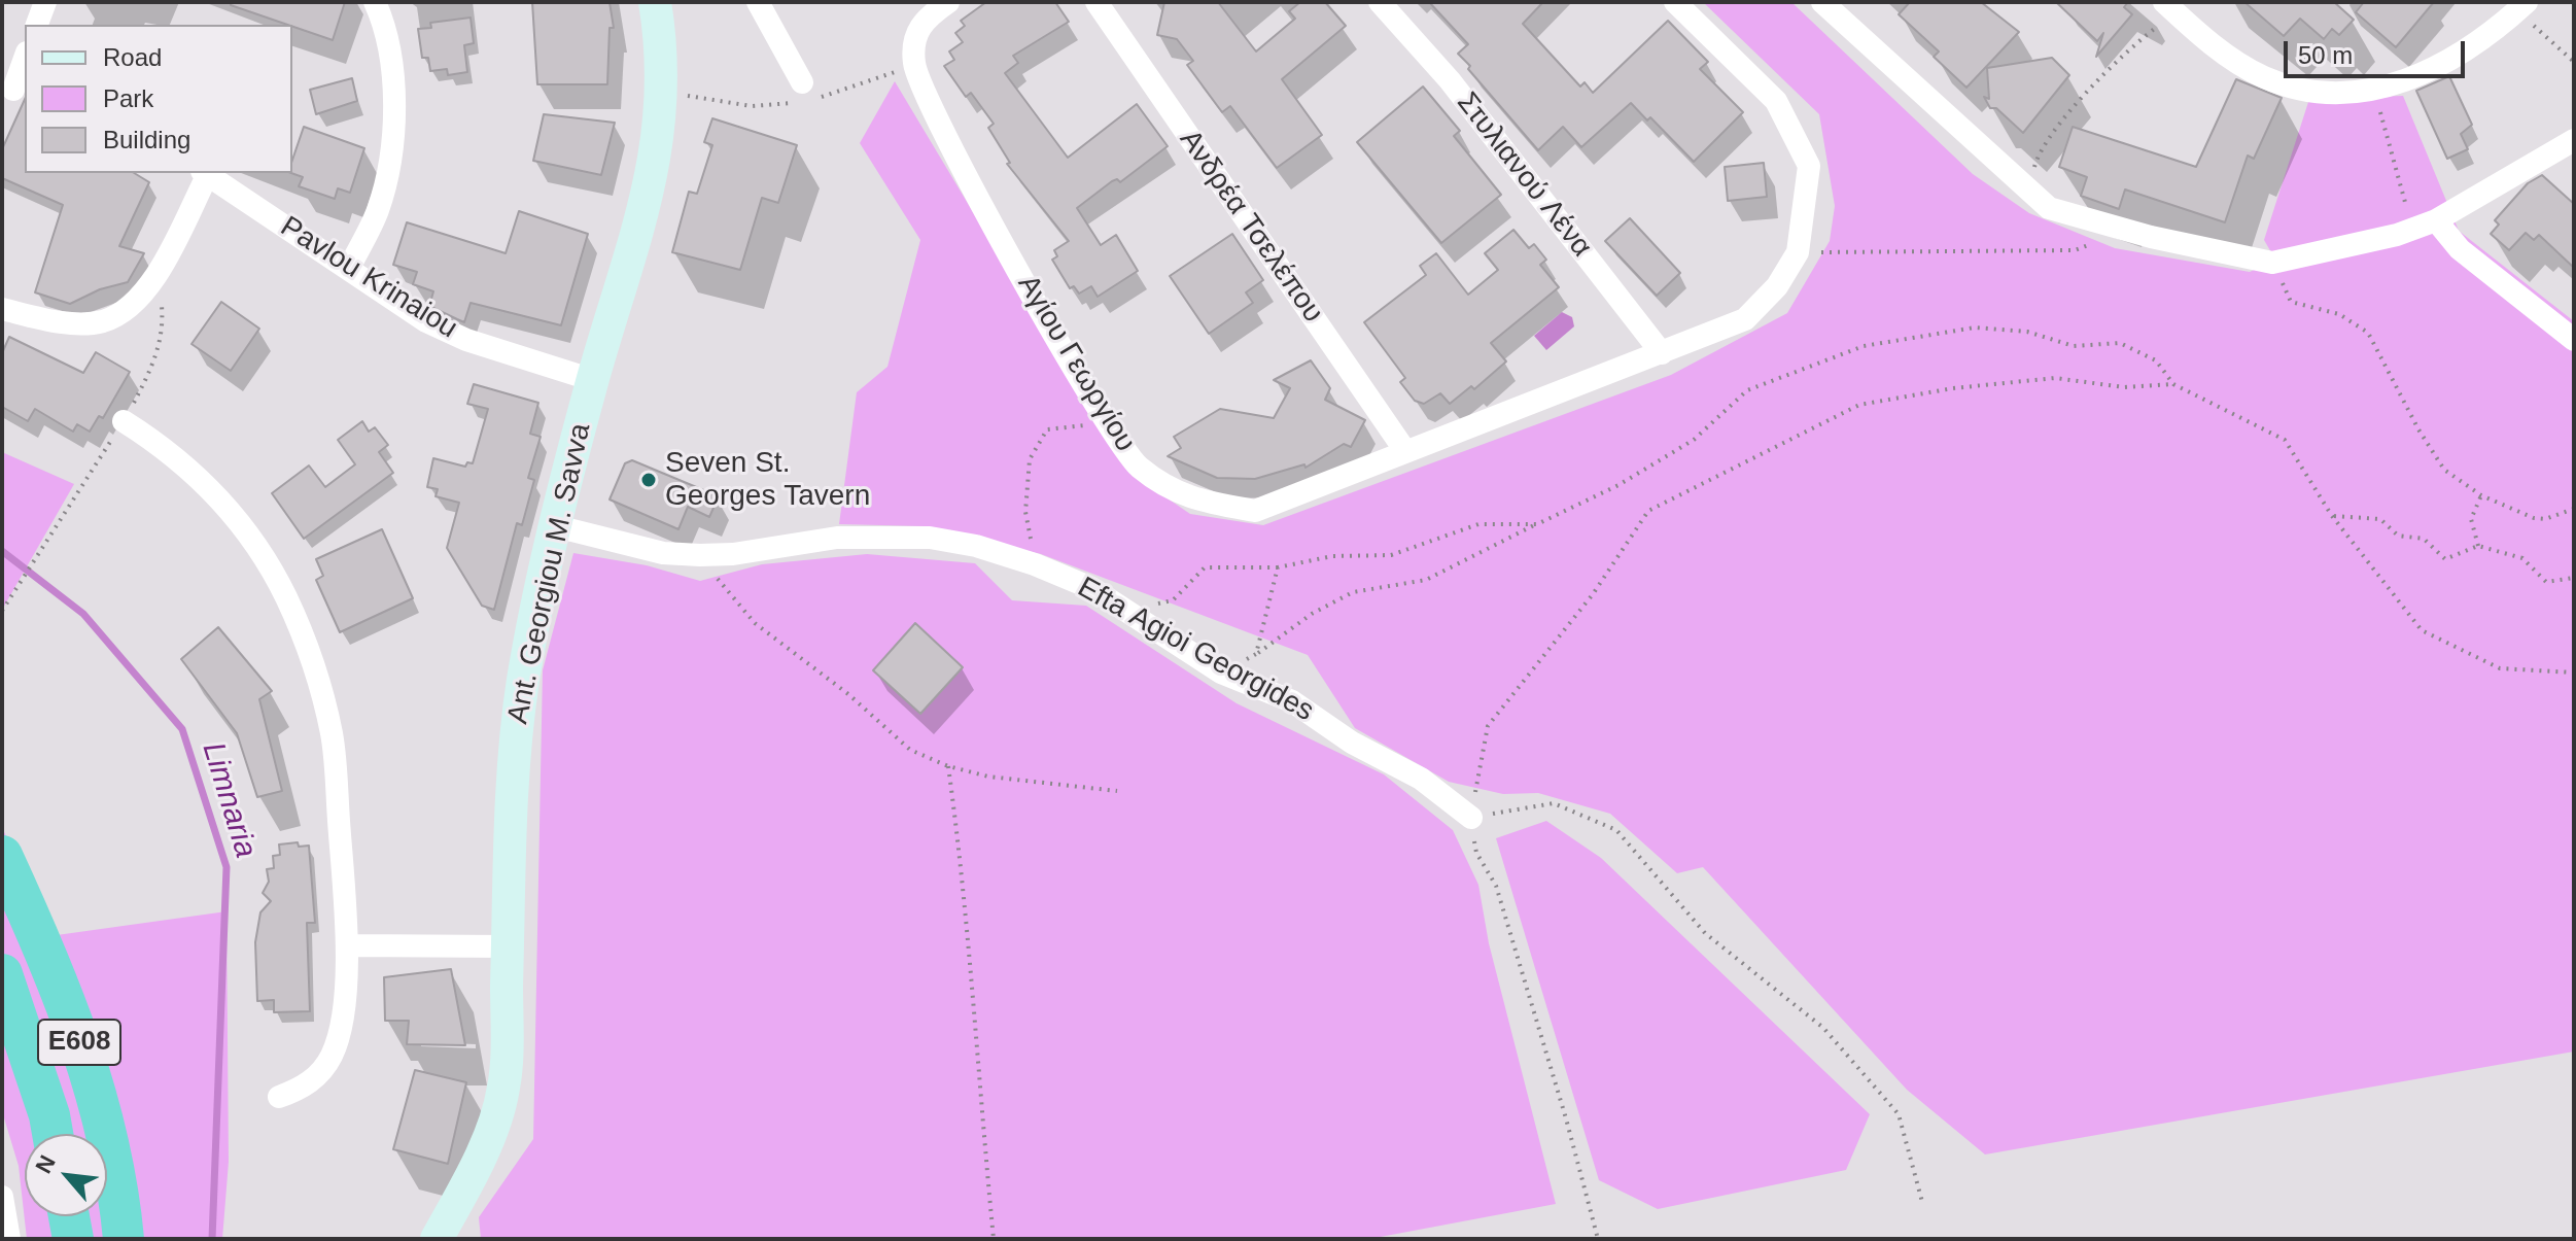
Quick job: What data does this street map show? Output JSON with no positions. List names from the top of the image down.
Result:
{
  "streets": {
    "highway": ["E608"],
    "main road": ["Ant. Georgiou M. Savva"],
    "street": [
      "Στυλιανού Λένα",
      "Ανδρέα Τσελέπου",
      "Pavlou Krinaiou",
      "Αγίου Γεωργίου",
      "Efta Agioi Georgides"
    ]
  },
  "crossings": [
    ["Στυλιανού Λένα", "Αγίου Γεωργίου"],
    ["Ανδρέα Τσελέπου", "Αγίου Γεωργίου"],
    ["Pavlou Krinaiou", "Ant. Georgiou M. Savva"],
    ["Ant. Georgiou M. Savva", "Efta Agioi Georgides"]
  ],
  "water": ["Limnaria"],
  "places": ["Seven St. Georges Tavern"],
  "legend": ["Road", "Park", "Building"],
  "scale_bar": "50 m",
  "north": "top left"
}
